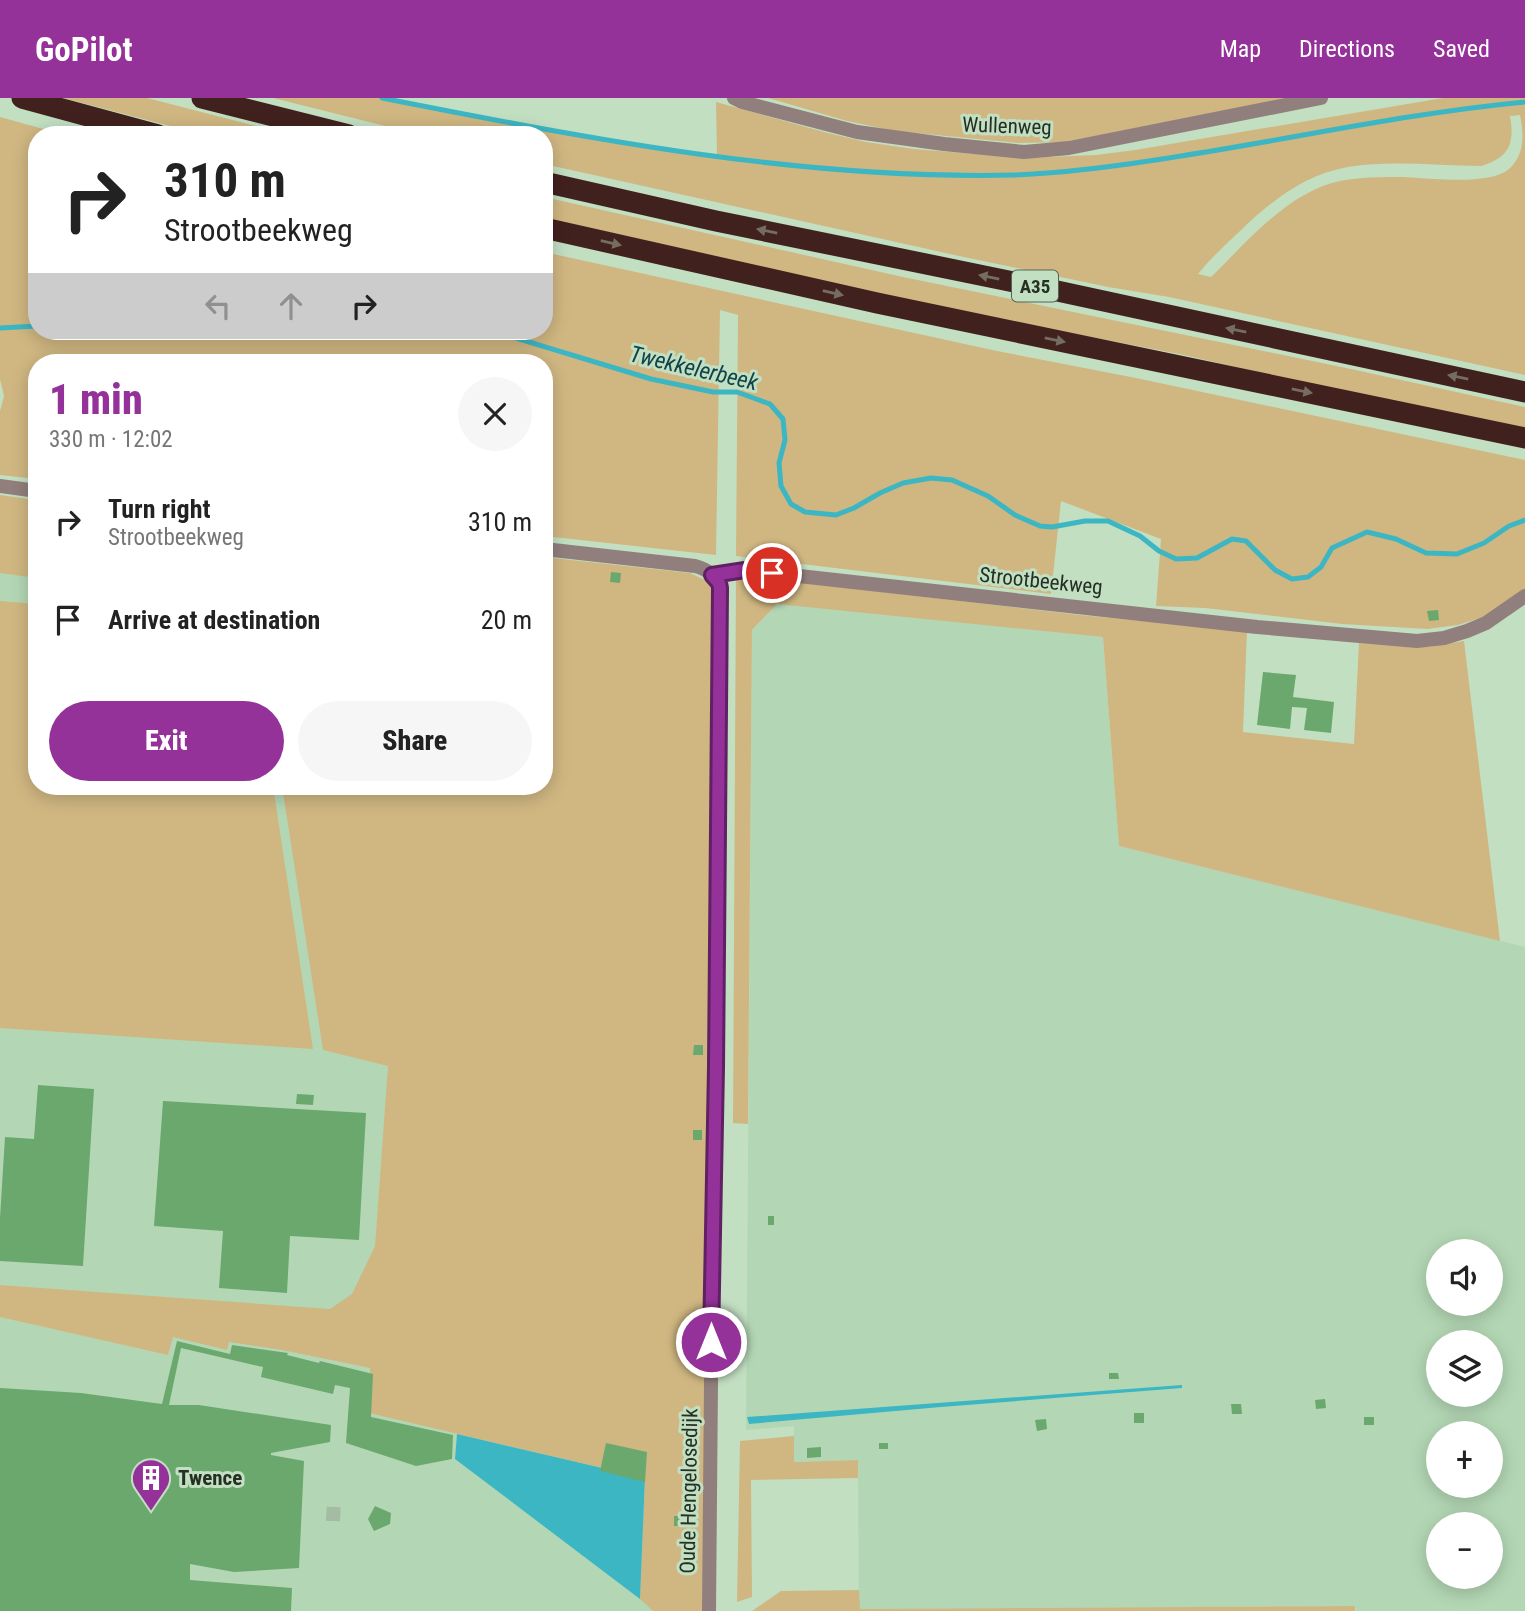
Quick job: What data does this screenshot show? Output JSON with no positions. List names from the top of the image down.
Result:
{
  "streets": {
    "highway": ["A35"],
    "street": ["Wullenweg", "Strootbeekweg", "Oude Hengelosedijk"]
  },
  "crossings": [
    ["Strootbeekweg", "Oude Hengelosedijk"]
  ],
  "water": ["Twekkelerbeek"],
  "places": {
    "building": ["Twence"]
  },
  "page": {
    "header": "GoPilot",
    "nav": ["Map", "Directions", "Saved"],
    "turn": ["310 m", "Strootbeekweg"],
    "heading": ["1 min", "330 m · 12:02"],
    "list": [
      {
        "name": "Turn right",
        "note": "Strootbeekweg",
        "value": "310 m"
      },
      {
        "name": "Arrive at destination",
        "value": "20 m"
      }
    ],
    "buttons": ["Exit", "Share"],
    "map_buttons": ["+", "−"]
  }
}
